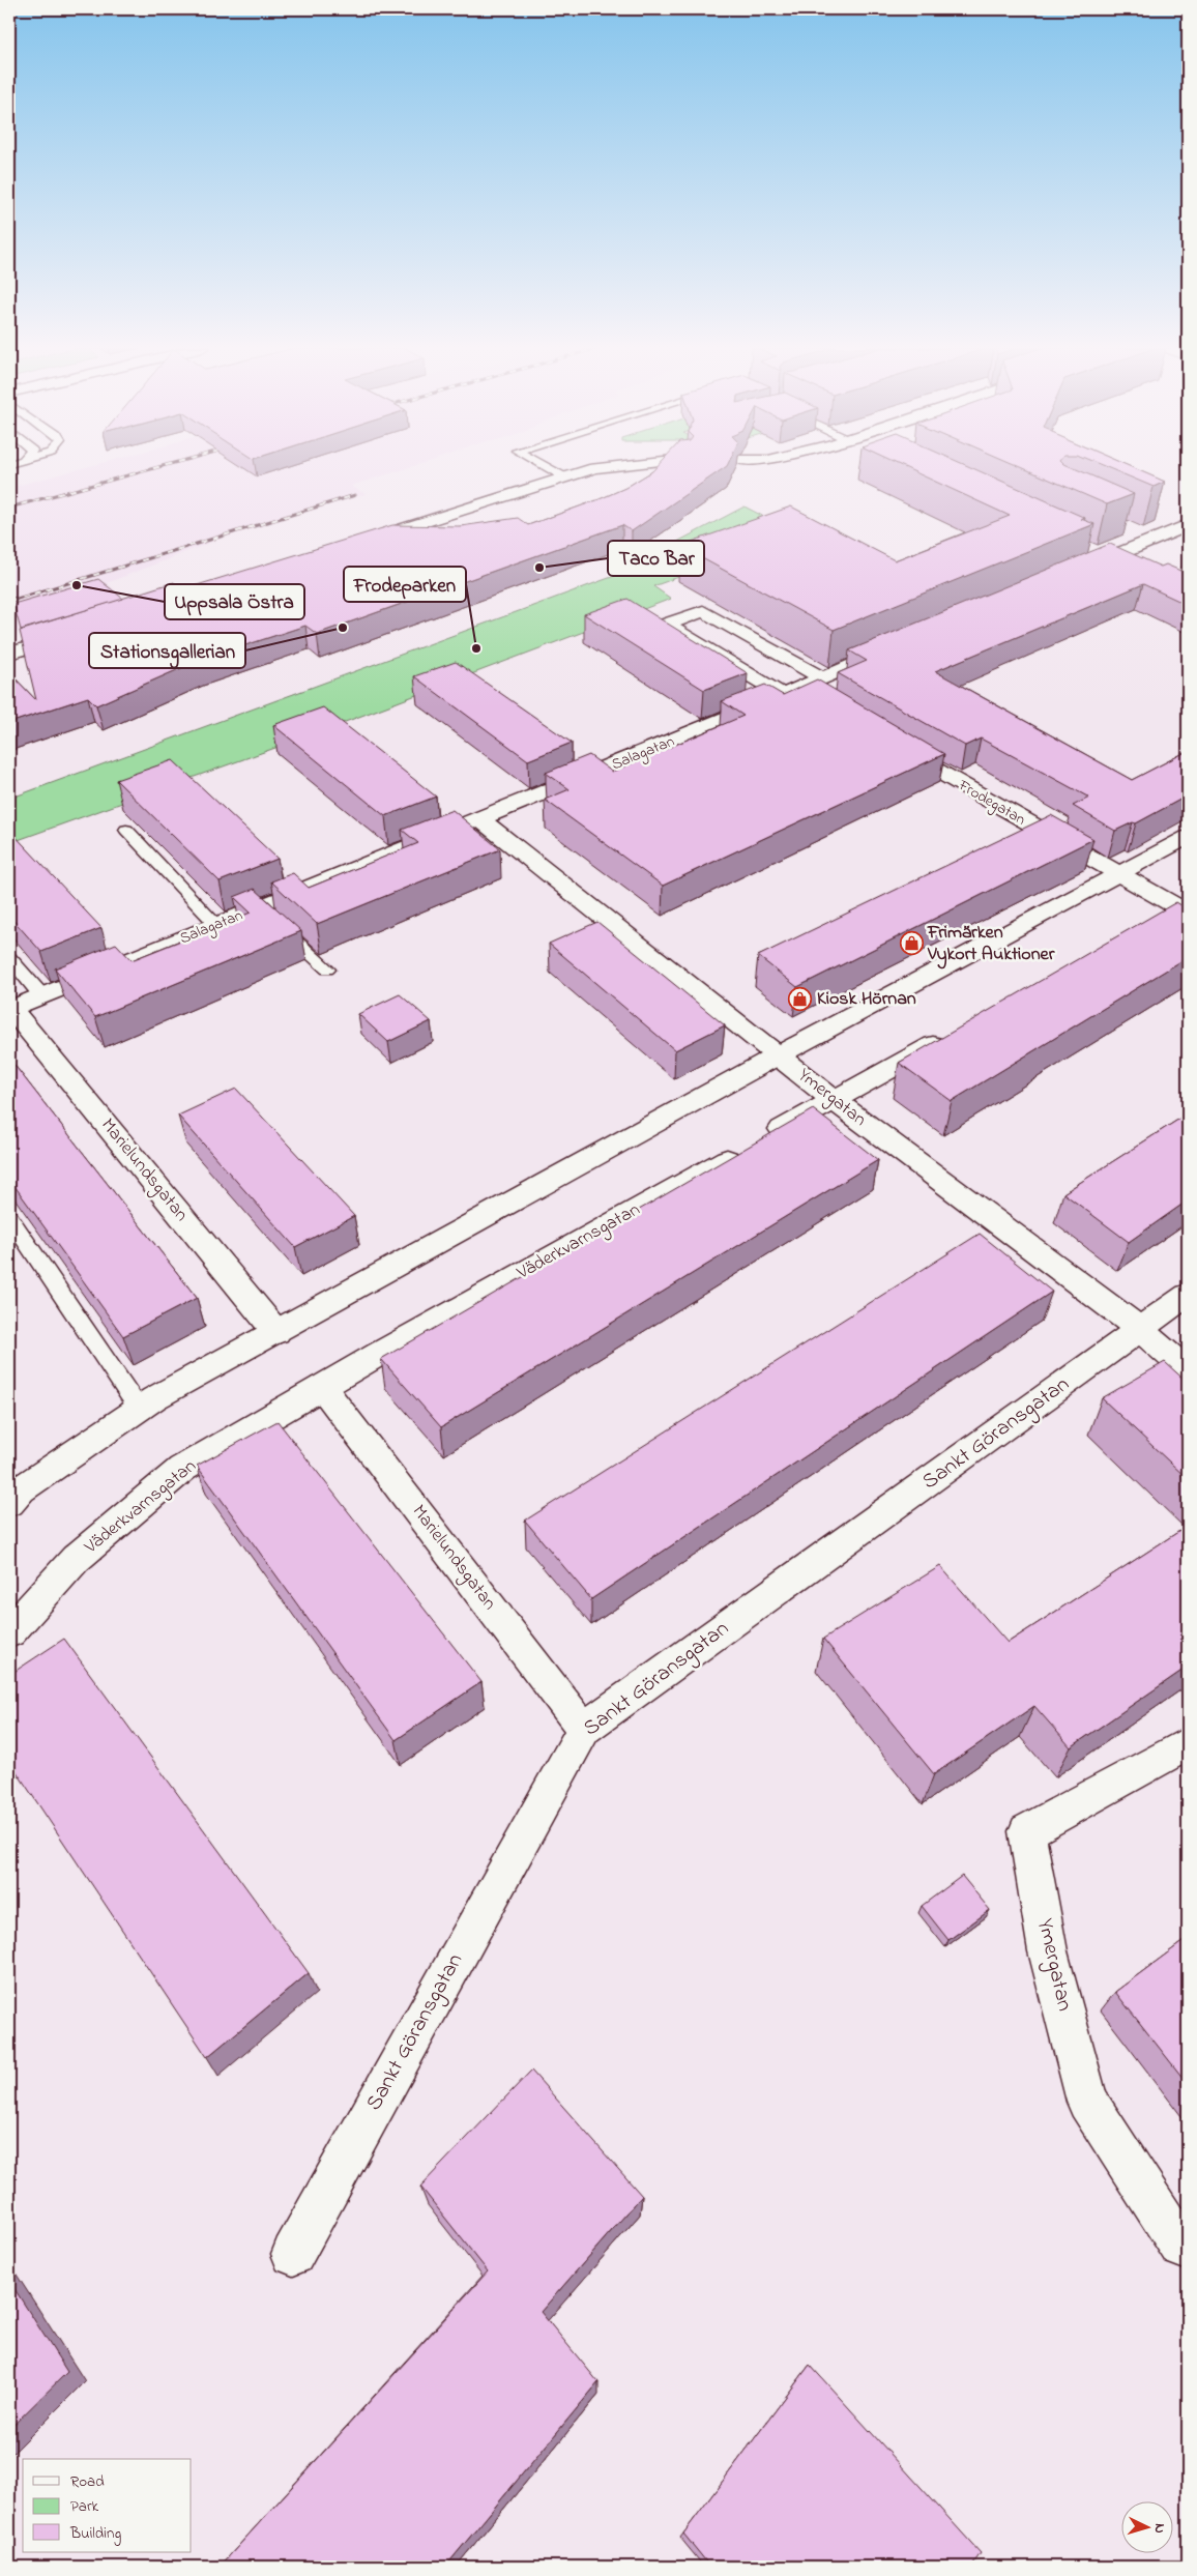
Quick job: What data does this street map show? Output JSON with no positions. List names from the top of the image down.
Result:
{
  "streets": {
    "street": [
      "Salagatan",
      "Frodegatan",
      "Ymergatan",
      "Marielundsgatan",
      "Väderkvarnsgatan",
      "Sankt Göransgatan"
    ]
  },
  "crossings": [
    ["Salagatan", "Ymergatan"],
    ["Salagatan", "Marielundsgatan"],
    ["Ymergatan", "Väderkvarnsgatan"],
    ["Ymergatan", "Sankt Göransgatan"],
    ["Marielundsgatan", "Väderkvarnsgatan"],
    ["Marielundsgatan", "Sankt Göransgatan"]
  ],
  "places": {
    "other": [
      "Taco Bar",
      "Uppsala Östra",
      "Stationsgallerian",
      "Frodeparken"
    ],
    "shop": ["Frimärken Vykort Auktioner", "Kiosk Hörnan"]
  },
  "legend": ["Road", "Park", "Building"],
  "north": "right"
}
